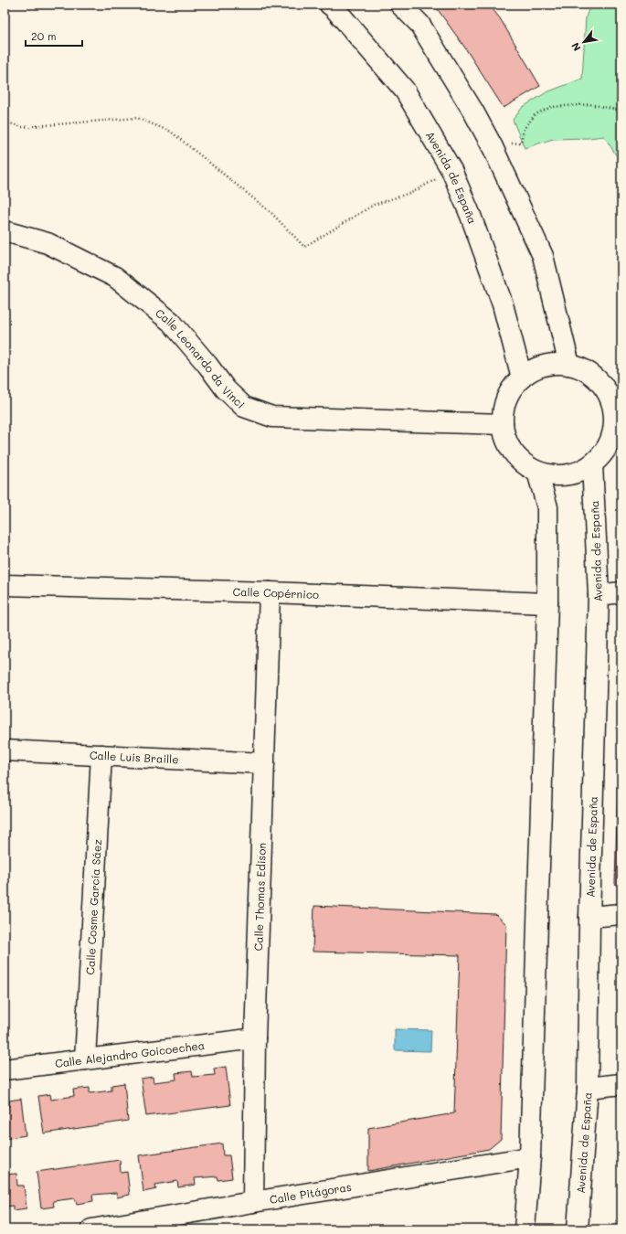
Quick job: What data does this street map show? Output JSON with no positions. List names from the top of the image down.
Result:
{
  "streets": {
    "street": [
      "Avenida de España",
      "Calle Leonardo da Vinci",
      "Calle Copérnico",
      "Calle Luis Braille",
      "Calle Thomas Edison",
      "Calle Cosme García Sáez",
      "Calle Alejandro Goicoechea",
      "Calle Pitágoras"
    ]
  },
  "crossings": [
    ["Avenida de España", "Calle Leonardo da Vinci"],
    ["Calle Copérnico", "Calle Thomas Edison"],
    ["Calle Luis Braille", "Calle Thomas Edison"],
    ["Calle Luis Braille", "Calle Cosme García Sáez"],
    ["Calle Thomas Edison", "Calle Alejandro Goicoechea"],
    ["Calle Thomas Edison", "Calle Pitágoras"],
    ["Calle Cosme García Sáez", "Calle Alejandro Goicoechea"]
  ],
  "scale_bar": "20 m",
  "north": "bottom left"
}
